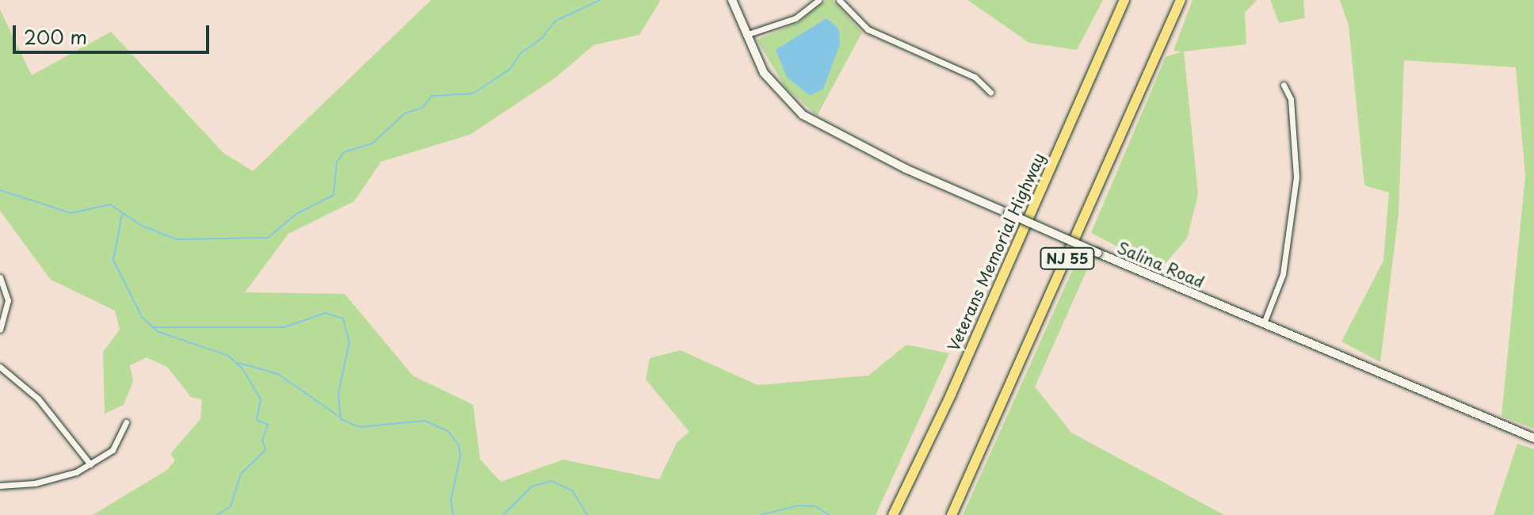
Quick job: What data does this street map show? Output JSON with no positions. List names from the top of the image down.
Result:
{
  "streets": {
    "highway": ["Veterans Memorial Highway", "NJ 55"],
    "street": ["Salina Road"]
  },
  "scale_bar": "200 m"
}
